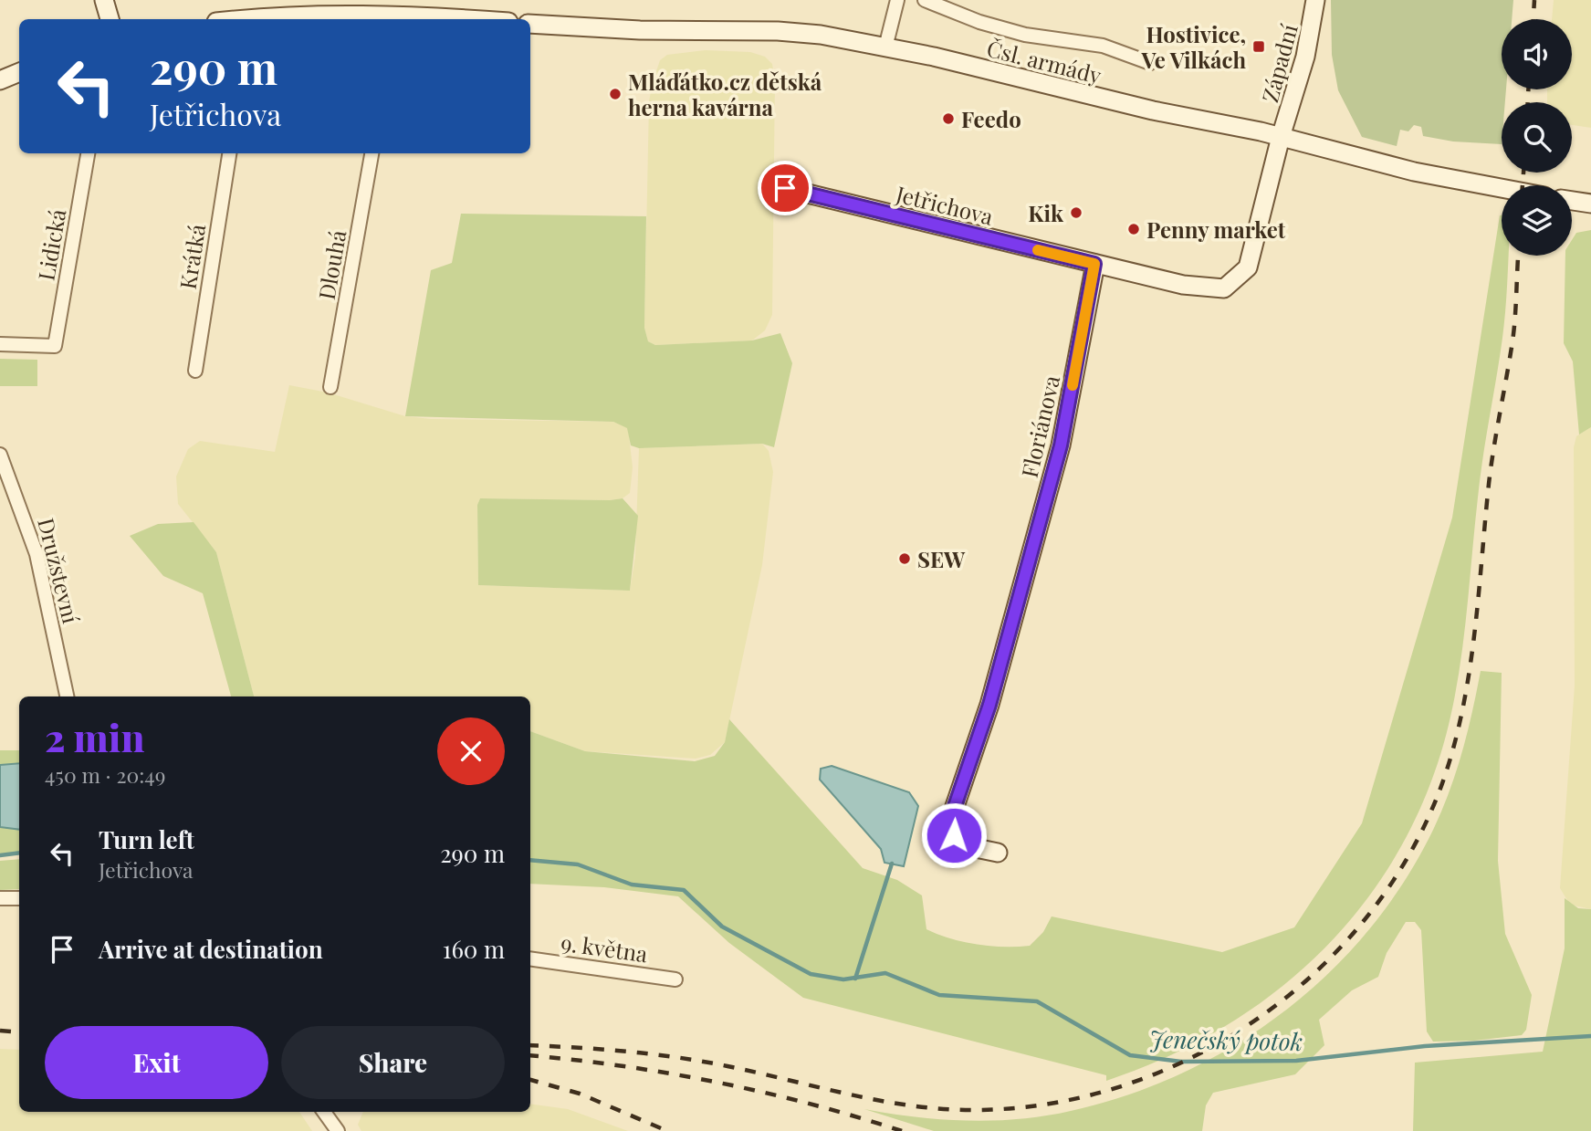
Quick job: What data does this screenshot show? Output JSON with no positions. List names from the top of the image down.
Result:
{
  "streets": {
    "street": [
      "Čsl. armády",
      "Západní",
      "Jetřichova",
      "Lidická",
      "Krátká",
      "Dlouhá",
      "Floriánova",
      "Družstevní",
      "9. května"
    ]
  },
  "crossings": [
    ["Čsl. armády", "Západní"],
    ["Jetřichova", "Floriánova"]
  ],
  "water": ["Jenečský potok"],
  "places": {
    "transit": ["Hostivice, Ve Vilkách"],
    "other": [
      "Mláďátko.cz dětská herna kavárna",
      "Feedo",
      "Kik",
      "Penny market",
      "SEW"
    ]
  },
  "page": {
    "turn": ["290 m", "Jetřichova"],
    "heading": ["2 min", "450 m · 20:49"],
    "list": [
      {
        "name": "Turn left",
        "note": "Jetřichova",
        "value": "290 m"
      },
      {
        "name": "Arrive at destination",
        "value": "160 m"
      }
    ],
    "buttons": ["Exit", "Share"]
  }
}
